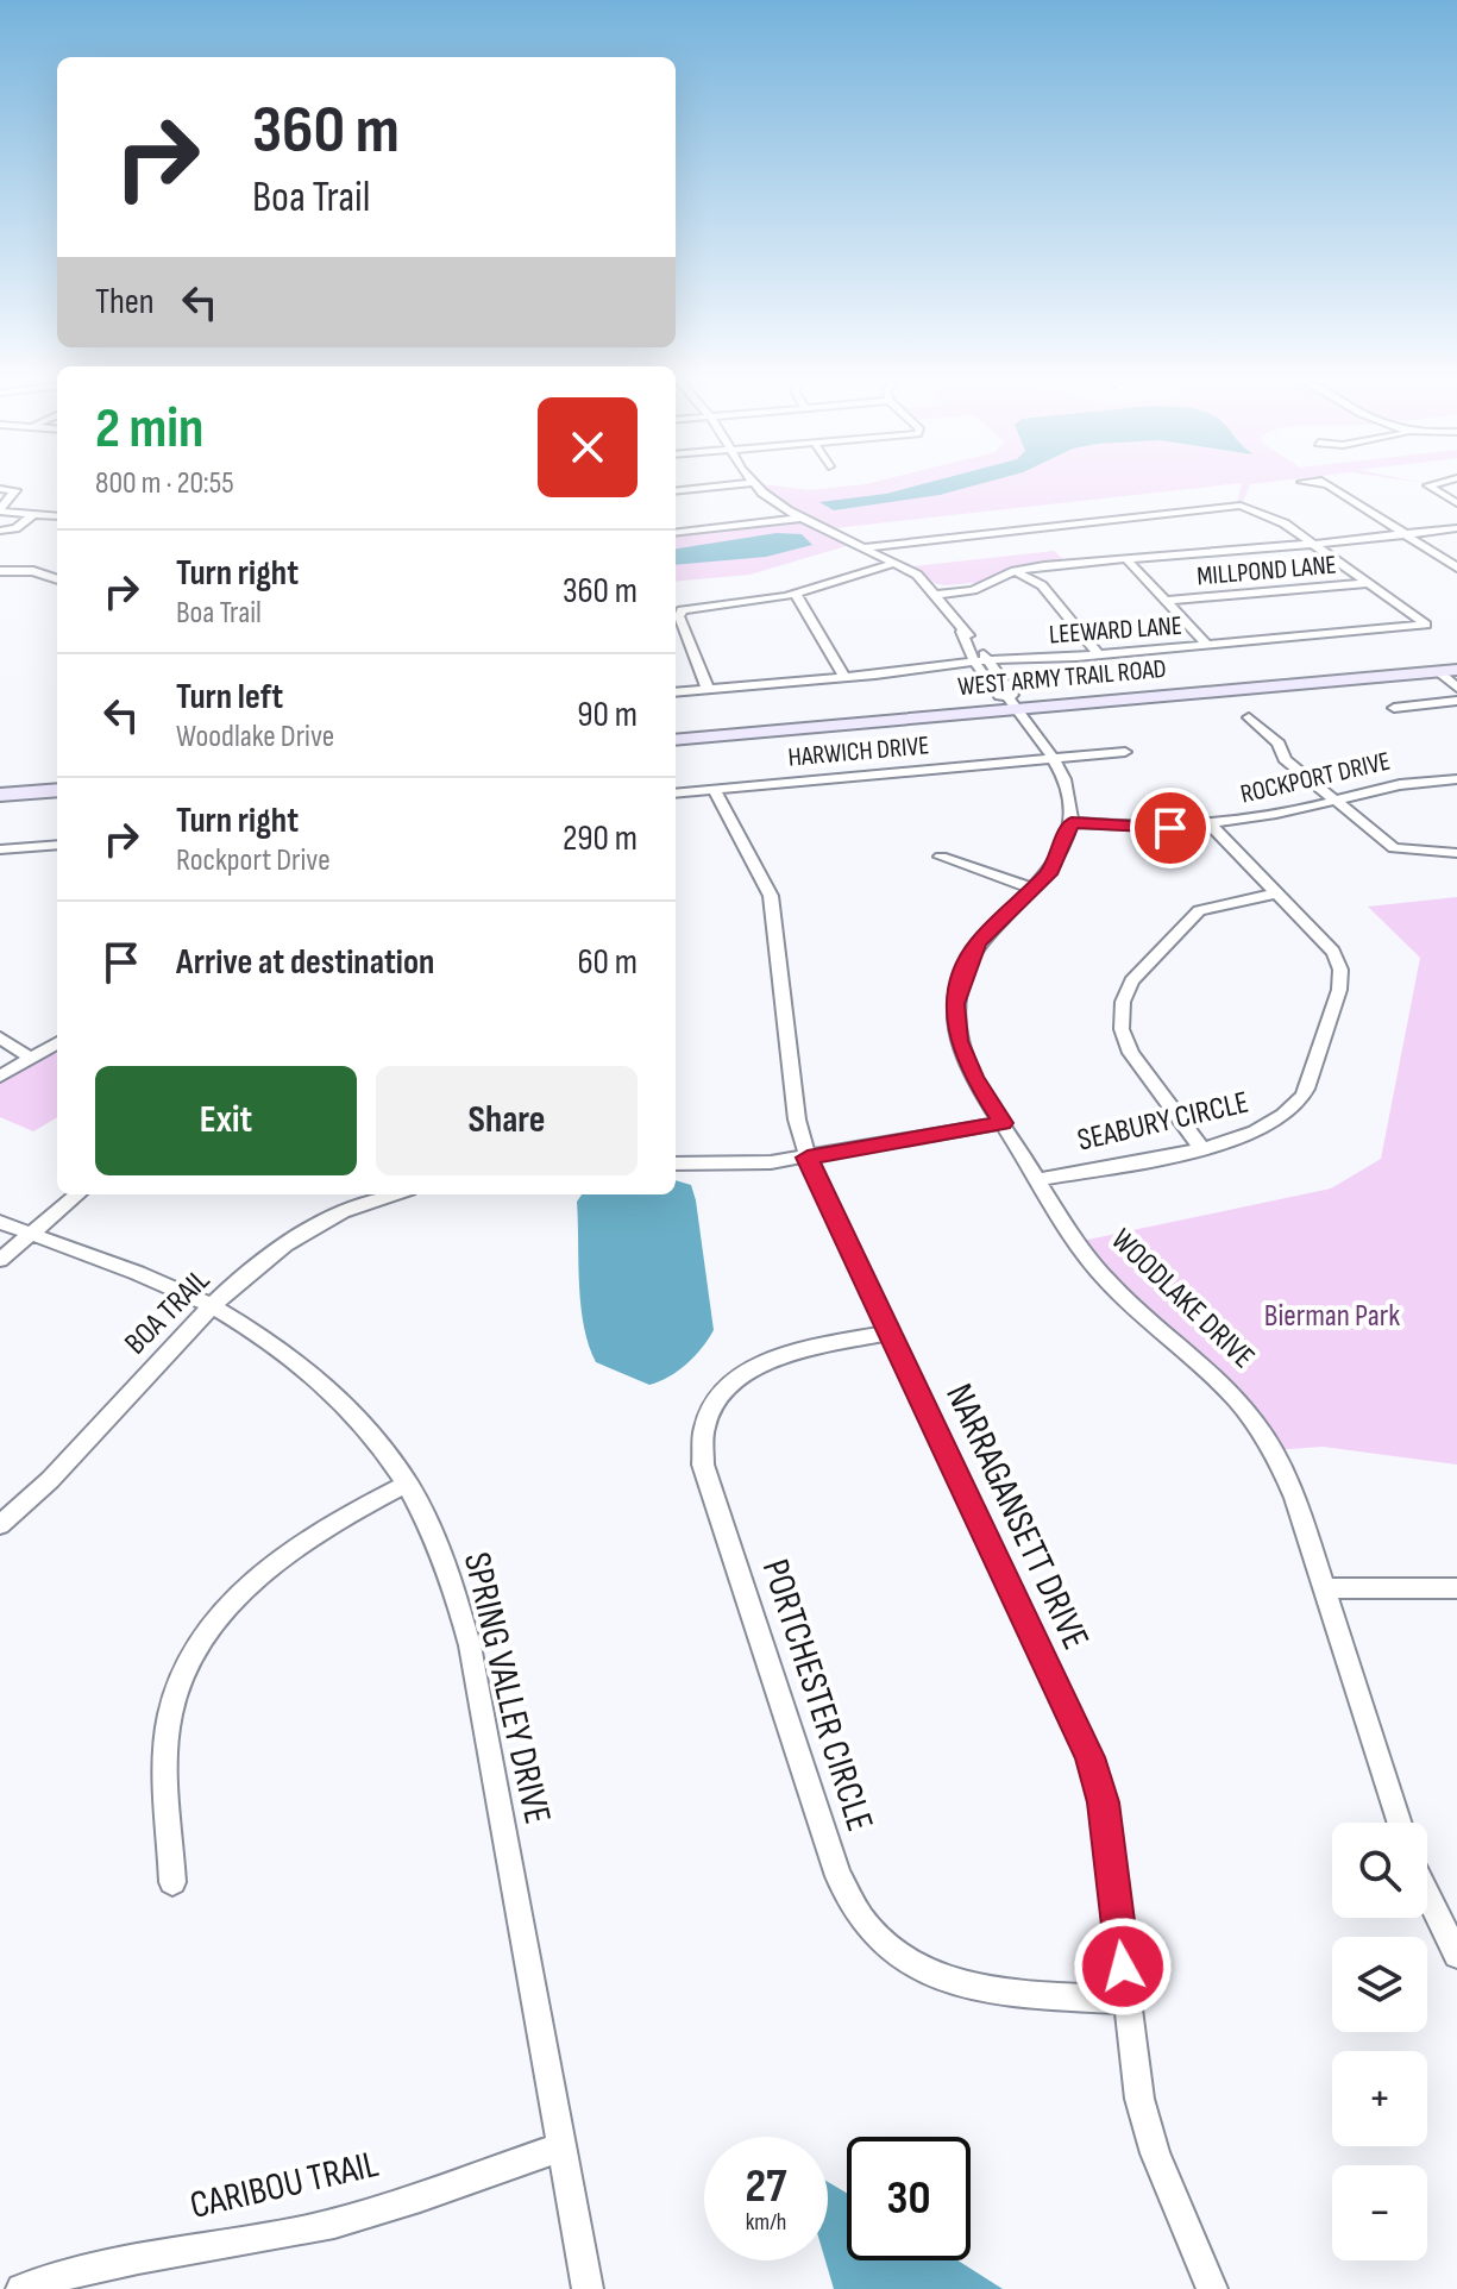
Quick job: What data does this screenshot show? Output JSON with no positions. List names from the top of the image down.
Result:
{
  "streets": {
    "main road": ["WEST ARMY TRAIL ROAD"],
    "street": [
      "MILLPOND LANE",
      "LEEWARD LANE",
      "HARWICH DRIVE",
      "ROCKPORT DRIVE",
      "SEABURY CIRCLE",
      "WOODLAKE DRIVE",
      "BOA TRAIL",
      "NARRAGANSETT DRIVE",
      "SPRING VALLEY DRIVE",
      "PORTCHESTER CIRCLE",
      "CARIBOU TRAIL"
    ]
  },
  "crossings": [
    ["MILLPOND LANE", "LEEWARD LANE"],
    ["HARWICH DRIVE", "NARRAGANSETT DRIVE"],
    ["ROCKPORT DRIVE", "SEABURY CIRCLE"],
    ["ROCKPORT DRIVE", "WOODLAKE DRIVE"],
    ["SEABURY CIRCLE", "WOODLAKE DRIVE"],
    ["BOA TRAIL", "SPRING VALLEY DRIVE"],
    ["NARRAGANSETT DRIVE", "PORTCHESTER CIRCLE"],
    ["SPRING VALLEY DRIVE", "CARIBOU TRAIL"]
  ],
  "parks": ["Bierman Park"],
  "page": {
    "turn": ["360 m", "Boa Trail"],
    "then": "Then",
    "heading": ["2 min", "800 m · 20:55"],
    "list": [
      {
        "name": "Turn right",
        "note": "Boa Trail",
        "value": "360 m"
      },
      {
        "name": "Turn left",
        "note": "Woodlake Drive",
        "value": "90 m"
      },
      {
        "name": "Turn right",
        "note": "Rockport Drive",
        "value": "290 m"
      },
      {
        "name": "Arrive at destination",
        "value": "60 m"
      }
    ],
    "buttons": ["Exit", "Share"],
    "map_buttons": ["+", "−"],
    "speed": "27 km/h",
    "limit": "30"
  }
}
